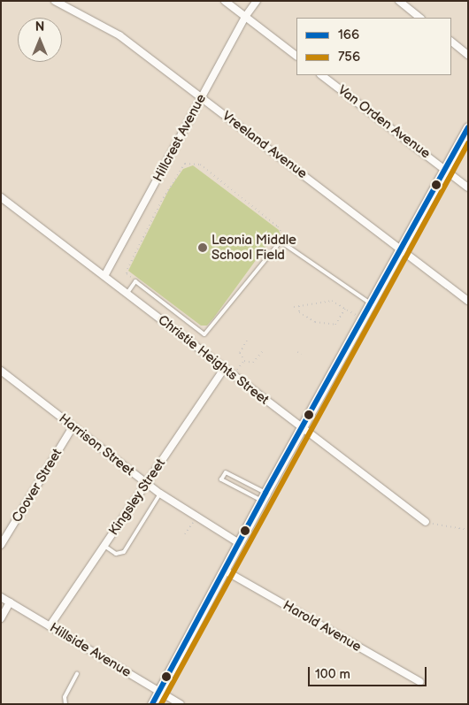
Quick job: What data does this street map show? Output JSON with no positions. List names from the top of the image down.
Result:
{
  "streets": {
    "street": [
      "Van Orden Avenue",
      "Hillcrest Avenue",
      "Vreeland Avenue",
      "Christie Heights Street",
      "Harrison Street",
      "Coover Street",
      "Kingsley Street",
      "Harold Avenue",
      "Hillside Avenue"
    ]
  },
  "crossings": [
    ["Hillcrest Avenue", "Vreeland Avenue"],
    ["Hillcrest Avenue", "Christie Heights Street"],
    ["Christie Heights Street", "Kingsley Street"],
    ["Harrison Street", "Coover Street"],
    ["Harrison Street", "Kingsley Street"],
    ["Kingsley Street", "Hillside Avenue"]
  ],
  "places": ["Leonia Middle School Field"],
  "lines": ["transit line 166", "transit line 756"],
  "legend": ["166", "756"],
  "scale_bar": "100 m",
  "north": "top"
}
